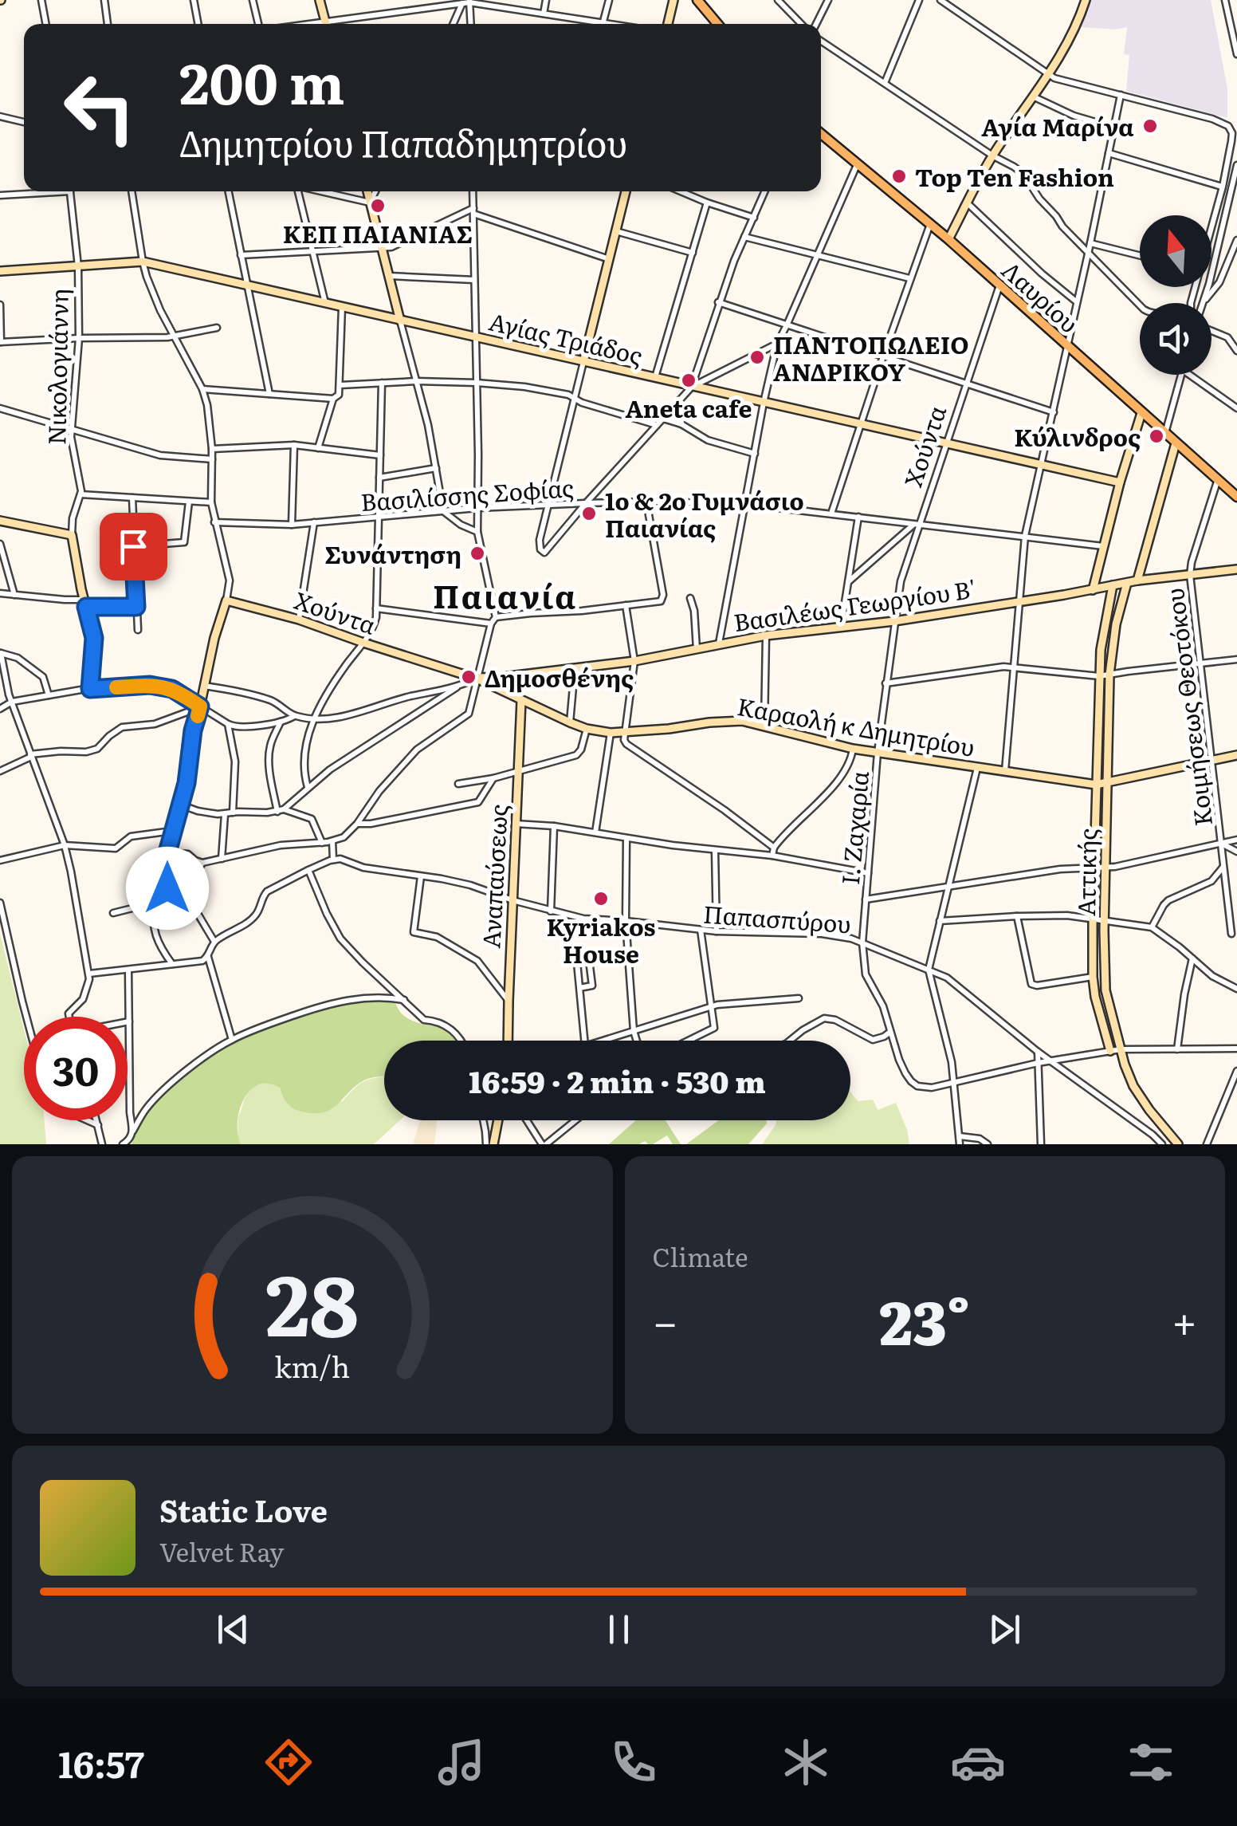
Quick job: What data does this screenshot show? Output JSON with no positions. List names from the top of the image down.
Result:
{
  "streets": {
    "main road": ["Λαυρίου"],
    "street": [
      "Αγίας Τριάδος",
      "Νικολογιάννη",
      "Χούντα",
      "Βασιλίσσης Σοφίας",
      "Βασιλέως Γεωργίου Β'",
      "Κοιμήσεως Θεοτόκου",
      "Καραολή κ Δημητρίου",
      "Ι. Ζαχαρία",
      "Αττικής",
      "Αναπαύσεως",
      "Παπασπύρου"
    ]
  },
  "crossings": [
    ["Λαυρίου", "Χούντα"],
    ["Λαυρίου", "Κοιμήσεως Θεοτόκου"],
    ["Αγίας Τριάδος", "Νικολογιάννη"],
    ["Αγίας Τριάδος", "Χούντα"],
    ["Χούντα", "Βασιλίσσης Σοφίας"],
    ["Χούντα", "Βασιλέως Γεωργίου Β'"],
    ["Χούντα", "Καραολή κ Δημητρίου"],
    ["Χούντα", "Ι. Ζαχαρία"],
    ["Βασιλέως Γεωργίου Β'", "Κοιμήσεως Θεοτόκου"],
    ["Βασιλέως Γεωργίου Β'", "Καραολή κ Δημητρίου"],
    ["Βασιλέως Γεωργίου Β'", "Ι. Ζαχαρία"],
    ["Βασιλέως Γεωργίου Β'", "Αττικής"],
    ["Κοιμήσεως Θεοτόκου", "Καραολή κ Δημητρίου"],
    ["Καραολή κ Δημητρίου", "Ι. Ζαχαρία"],
    ["Καραολή κ Δημητρίου", "Αττικής"],
    ["Καραολή κ Δημητρίου", "Αναπαύσεως"],
    ["Ι. Ζαχαρία", "Αττικής"],
    ["Ι. Ζαχαρία", "Παπασπύρου"],
    ["Αναπαύσεως", "Παπασπύρου"]
  ],
  "districts": ["Παιανία"],
  "places": [
    "Αγία Μαρίνα",
    "Top Ten Fashion",
    "ΚΕΠ ΠΑΙΑΝΙΑΣ",
    "ΠΑΝΤΟΠΩΛΕΙΟ ΑΝΔΡΙΚΟΥ",
    "Aneta cafe",
    "Κύλινδρος",
    "1ο & 2ο Γυμνάσιο Παιανίας",
    "Συνάντηση",
    "Δημοσθένης",
    "Kyriakos House"
  ],
  "north": "top",
  "page": {
    "turn": ["200 m", "Δημητρίου Παπαδημητρίου"],
    "limit": "30",
    "trip": "16:59 · 2 min · 530 m",
    "tile": "Climate",
    "heat": ["−", "23°", "+"],
    "song": ["Static Love", "Velvet Ray"],
    "tabs": "16:57",
    "gauge": ["28", "km/h"]
  }
}
